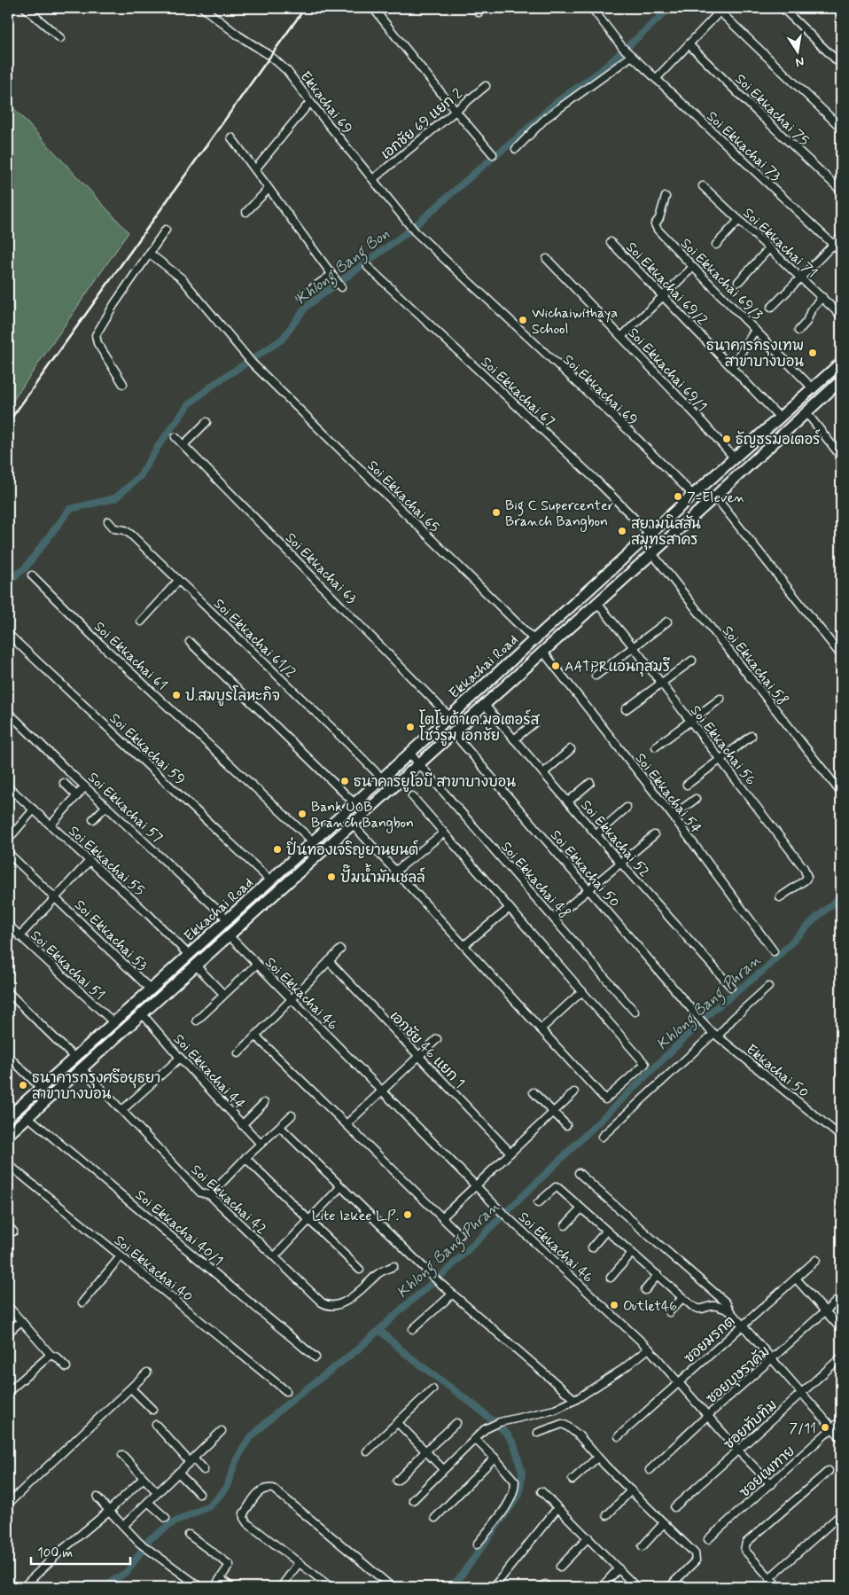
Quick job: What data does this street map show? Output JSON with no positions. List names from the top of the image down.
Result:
{
  "streets": {
    "main road": ["Ekkachai Road"],
    "street": [
      "Ekkachai 69",
      "Soi Ekkachai 75",
      "เอกชัย 69 แยก 2",
      "Soi Ekkachai 73",
      "Soi Ekkachai 71",
      "Soi Ekkachai 69/3",
      "Soi Ekkachai 69/2",
      "Soi Ekkachai 69/1",
      "Soi Ekkachai 69",
      "Soi Ekkachai 67",
      "Soi Ekkachai 65",
      "Soi Ekkachai 63",
      "Soi Ekkachai 61/2",
      "Soi Ekkachai 61",
      "Soi Ekkachai 58",
      "Soi Ekkachai 56",
      "Soi Ekkachai 59",
      "Soi Ekkachai 54",
      "Soi Ekkachai 57",
      "Soi Ekkachai 52",
      "Soi Ekkachai 55",
      "Soi Ekkachai 50",
      "Soi Ekkachai 48",
      "Soi Ekkachai 53",
      "Soi Ekkachai 51",
      "Soi Ekkachai 46",
      "เอกชัย 46 แยก 1",
      "Ekkachai 50",
      "Soi Ekkachai 44",
      "Soi Ekkachai 42",
      "Soi Ekkachai 40/1",
      "Soi Ekkachai 40",
      "ซอยมรกต",
      "ซอยบุษราคัม",
      "ซอยทับทิม",
      "ซอยเพทาย"
    ]
  },
  "crossings": [
    ["Ekkachai 69", "เอกชัย 69 แยก 2"],
    ["Ekkachai 69", "Soi Ekkachai 69"],
    ["Soi Ekkachai 69/3", "Ekkachai Road"],
    ["Soi Ekkachai 69/2", "Ekkachai Road"],
    ["Soi Ekkachai 69/1", "Ekkachai Road"],
    ["Soi Ekkachai 69", "Ekkachai Road"],
    ["Soi Ekkachai 67", "Ekkachai Road"],
    ["Soi Ekkachai 65", "Ekkachai Road"],
    ["Soi Ekkachai 63", "Ekkachai Road"],
    ["Soi Ekkachai 61/2", "Ekkachai Road"],
    ["Soi Ekkachai 61", "Ekkachai Road"],
    ["Soi Ekkachai 58", "Ekkachai Road"],
    ["Ekkachai Road", "Soi Ekkachai 56"],
    ["Ekkachai Road", "Soi Ekkachai 59"],
    ["Ekkachai Road", "Soi Ekkachai 54"],
    ["Ekkachai Road", "Soi Ekkachai 57"],
    ["Ekkachai Road", "Soi Ekkachai 52"],
    ["Ekkachai Road", "Soi Ekkachai 55"],
    ["Ekkachai Road", "Soi Ekkachai 50"],
    ["Ekkachai Road", "Soi Ekkachai 48"],
    ["Ekkachai Road", "Soi Ekkachai 53"],
    ["Ekkachai Road", "Soi Ekkachai 51"],
    ["Ekkachai Road", "Soi Ekkachai 46"],
    ["Ekkachai Road", "Soi Ekkachai 44"],
    ["Ekkachai Road", "Soi Ekkachai 42"],
    ["Ekkachai Road", "Soi Ekkachai 40/1"],
    ["Soi Ekkachai 50", "Ekkachai 50"],
    ["Soi Ekkachai 46", "ซอยมรกต"],
    ["Soi Ekkachai 46", "ซอยบุษราคัม"],
    ["Soi Ekkachai 46", "ซอยทับทิม"],
    ["Soi Ekkachai 46", "ซอยเพทาย"]
  ],
  "water": ["Khlong Bang Bon", "Khlong Bang Phran"],
  "places": [
    "Wichaiwithaya School",
    "ธนาคารกรุงเทพ สาขาบางบอน",
    "ธัญธรมอเตอร์",
    "7-Eleven",
    "Big C Supercenter Branch Bangbon",
    "สยามนิสสัน สมุทรสาคร",
    "AATPRแอนกุสมรี",
    "ป.สมบูรโลหะกิจ",
    "โตโยต้าเค.มอเตอร์ส โชว์รูม เอกชัย",
    "ธนาคารยูโอบี สาขาบางบอน",
    "Bank UOB Branch Bangbon",
    "ปิ่นทองเจริญยานยนต์",
    "ปั๊มน้ำมันเชลล์",
    "ธนาคารกรุงศรีอยุธยา สาขาบางบอน",
    "Lite Izkee L.P.",
    "Outlet46",
    "7/11"
  ],
  "scale_bar": "100 m",
  "north": "bottom"
}
